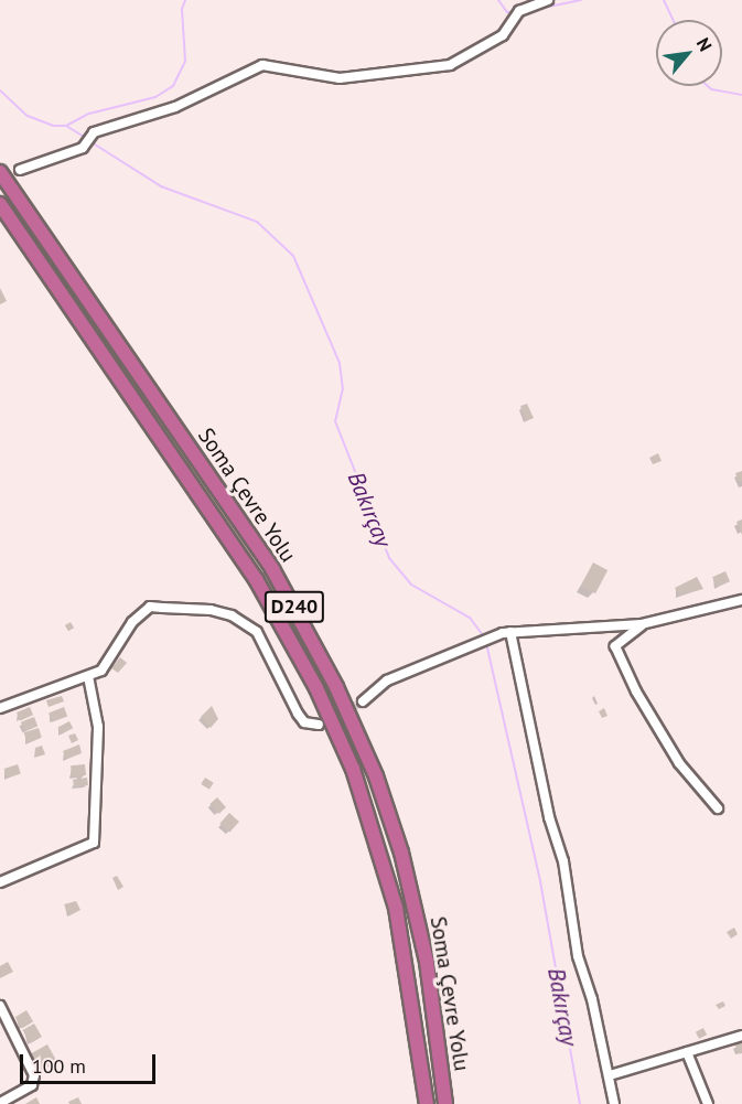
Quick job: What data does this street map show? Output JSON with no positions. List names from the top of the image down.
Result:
{
  "streets": {
    "highway": ["Soma Çevre Yolu", "D240"]
  },
  "water": ["Bakırçay"],
  "scale_bar": "100 m",
  "north": "top right"
}
